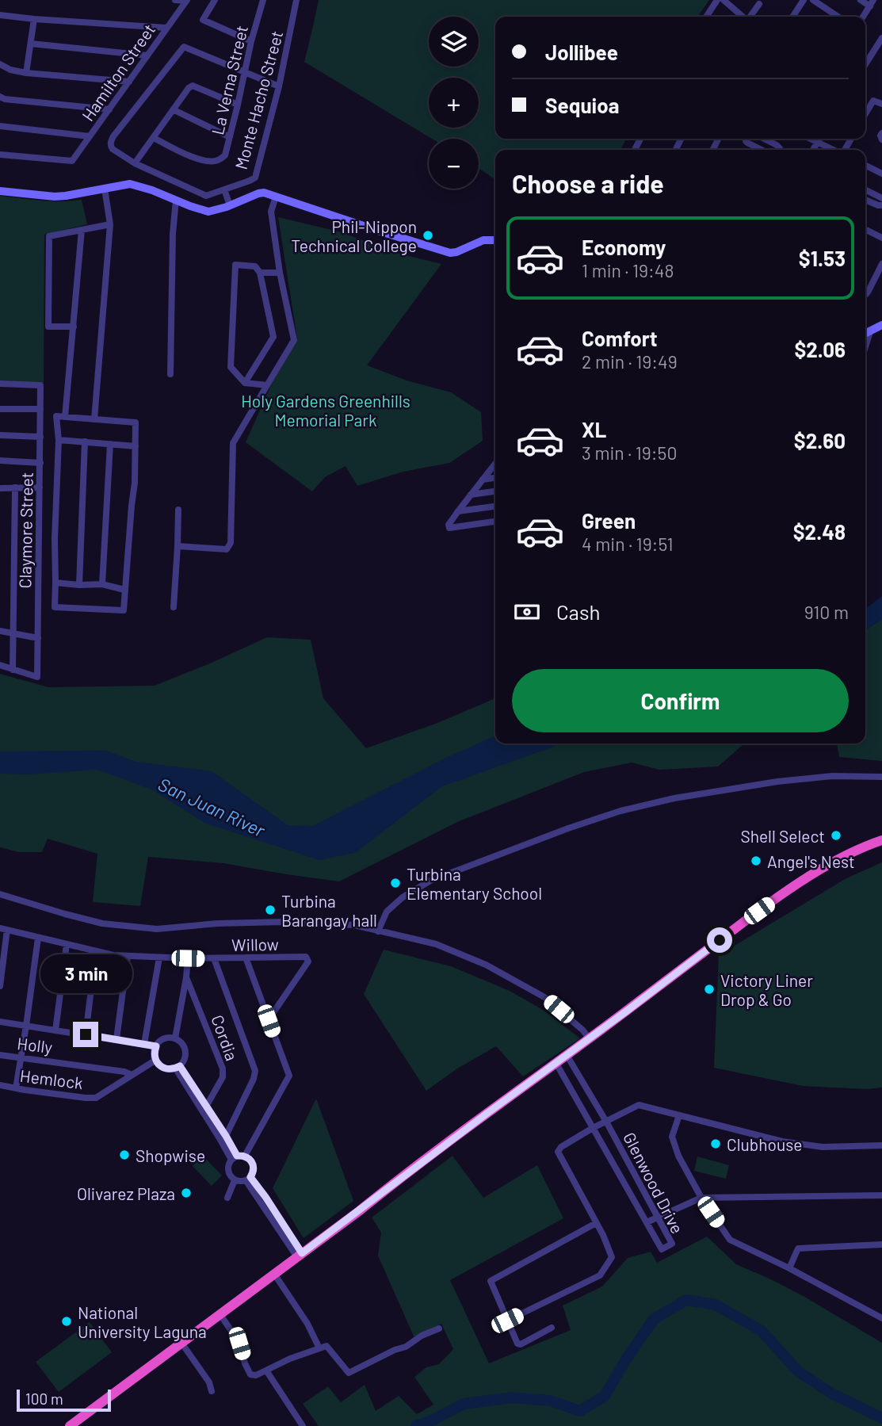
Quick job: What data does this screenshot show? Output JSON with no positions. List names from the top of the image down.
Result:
{
  "streets": {
    "street": [
      "Hamilton Street",
      "La Verna Street",
      "Monte Hacho Street",
      "Claymore Street",
      "Willow",
      "Cordia",
      "Holly",
      "Hemlock",
      "Glenwood Drive"
    ]
  },
  "crossings": [
    ["La Verna Street", "Monte Hacho Street"],
    ["Holly", "Hemlock"]
  ],
  "water": ["San Juan River"],
  "parks": ["Holy Gardens Greenhills Memorial Park"],
  "places": [
    "Phil-Nippon Technical College",
    "Shell Select",
    "Angel's Nest",
    "Turbina Elementary School",
    "Turbina Barangay hall",
    "Victory Liner Drop & Go",
    "Clubhouse",
    "Shopwise",
    "Olivarez Plaza",
    "National University Laguna"
  ],
  "scale_bar": "100 m",
  "page": {
    "map_buttons": ["+", "−"],
    "banner": ["Jollibee", "Sequioa"],
    "heading": "Choose a ride",
    "list": [
      {
        "name": "Economy",
        "note": "1 min · 19:48",
        "value": "$1.53"
      },
      {
        "name": "Comfort",
        "note": "2 min · 19:49",
        "value": "$2.06"
      },
      {
        "name": "XL",
        "note": "3 min · 19:50",
        "value": "$2.60"
      },
      {
        "name": "Green",
        "note": "4 min · 19:51",
        "value": "$2.48"
      }
    ],
    "pay": ["Cash", "910 m"],
    "buttons": "Confirm",
    "bubble": "3 min",
    "scale": "100 m"
  }
}
